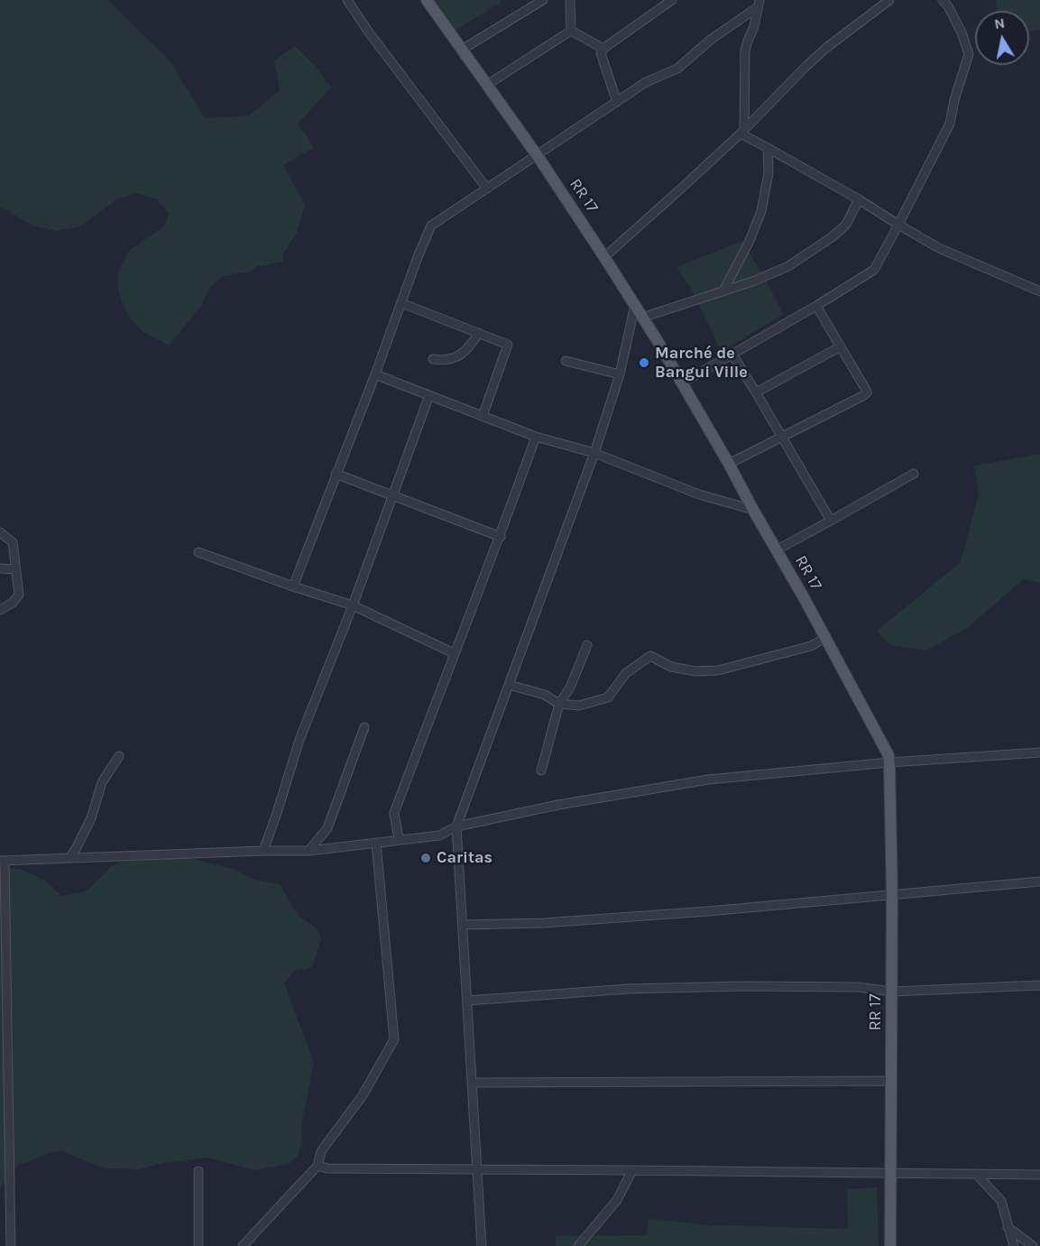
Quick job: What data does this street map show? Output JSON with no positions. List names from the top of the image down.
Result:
{
  "streets": {
    "main road": ["RR 17"]
  },
  "places": ["Marché de Bangui Ville", "Caritas"],
  "north": "top"
}
